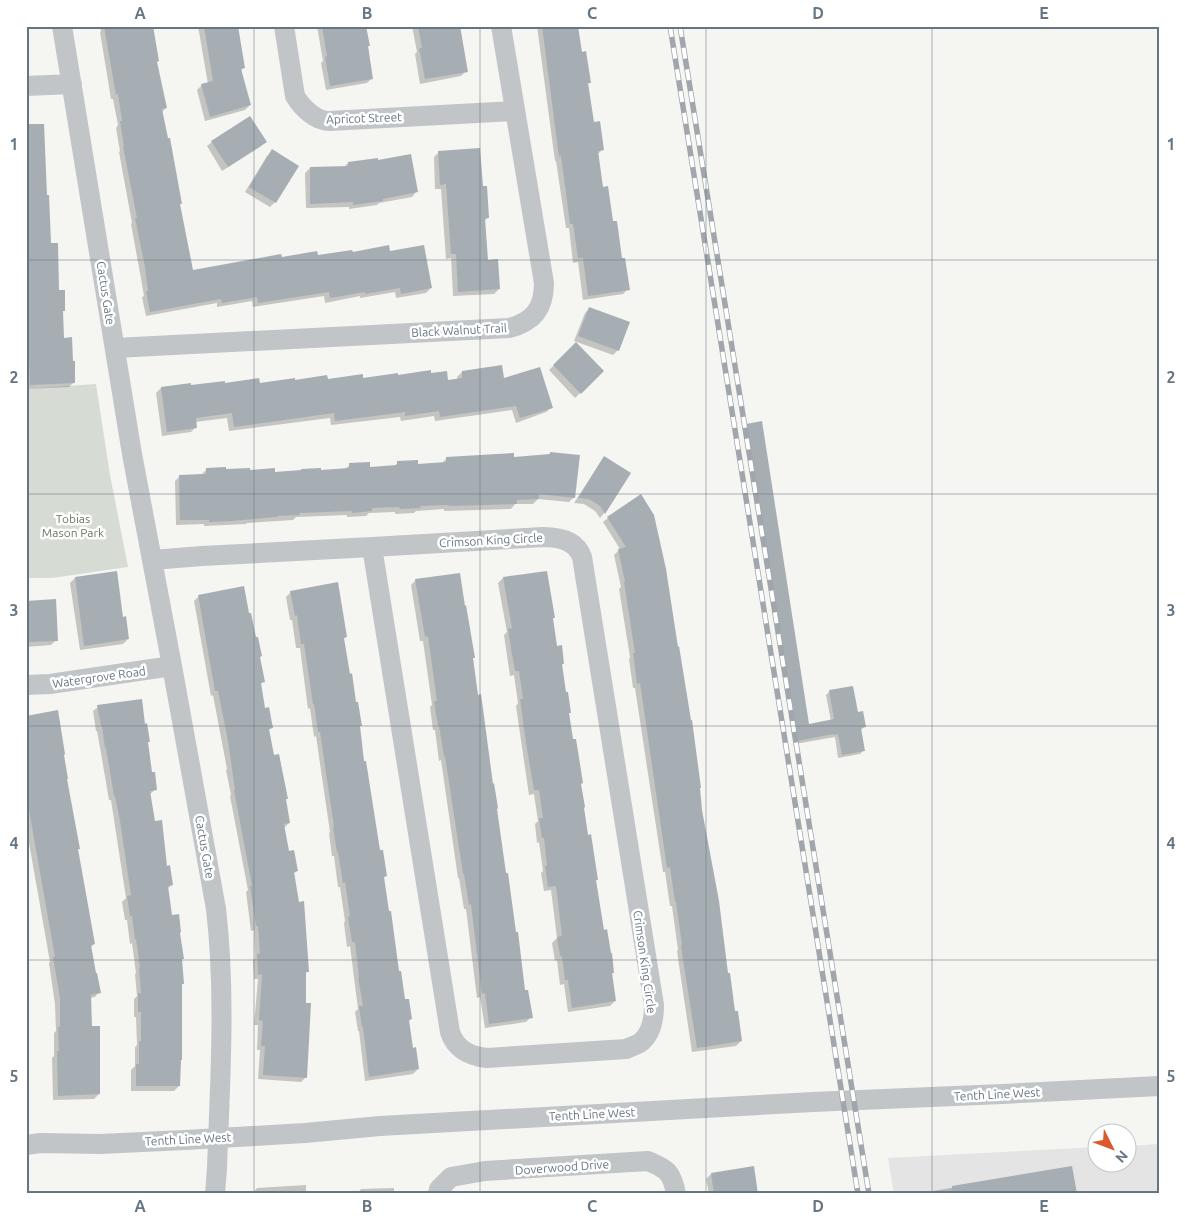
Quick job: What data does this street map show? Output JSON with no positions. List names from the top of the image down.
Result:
{
  "streets": {
    "street": [
      "Apricot Street",
      "Cactus Gate",
      "Black Walnut Trail",
      "Crimson King Circle",
      "Watergrove Road",
      "Tenth Line West",
      "Doverwood Drive"
    ]
  },
  "crossings": [
    ["Apricot Street", "Black Walnut Trail"],
    ["Cactus Gate", "Black Walnut Trail"],
    ["Cactus Gate", "Watergrove Road"],
    ["Cactus Gate", "Tenth Line West"]
  ],
  "parks": ["Tobias Mason Park"],
  "north": "bottom right",
  "grid": {
    "columns": [
      "A",
      "B",
      "C",
      "D",
      "E"
    ],
    "rows": [
      "1",
      "2",
      "3",
      "4",
      "5"
    ]
  }
}
